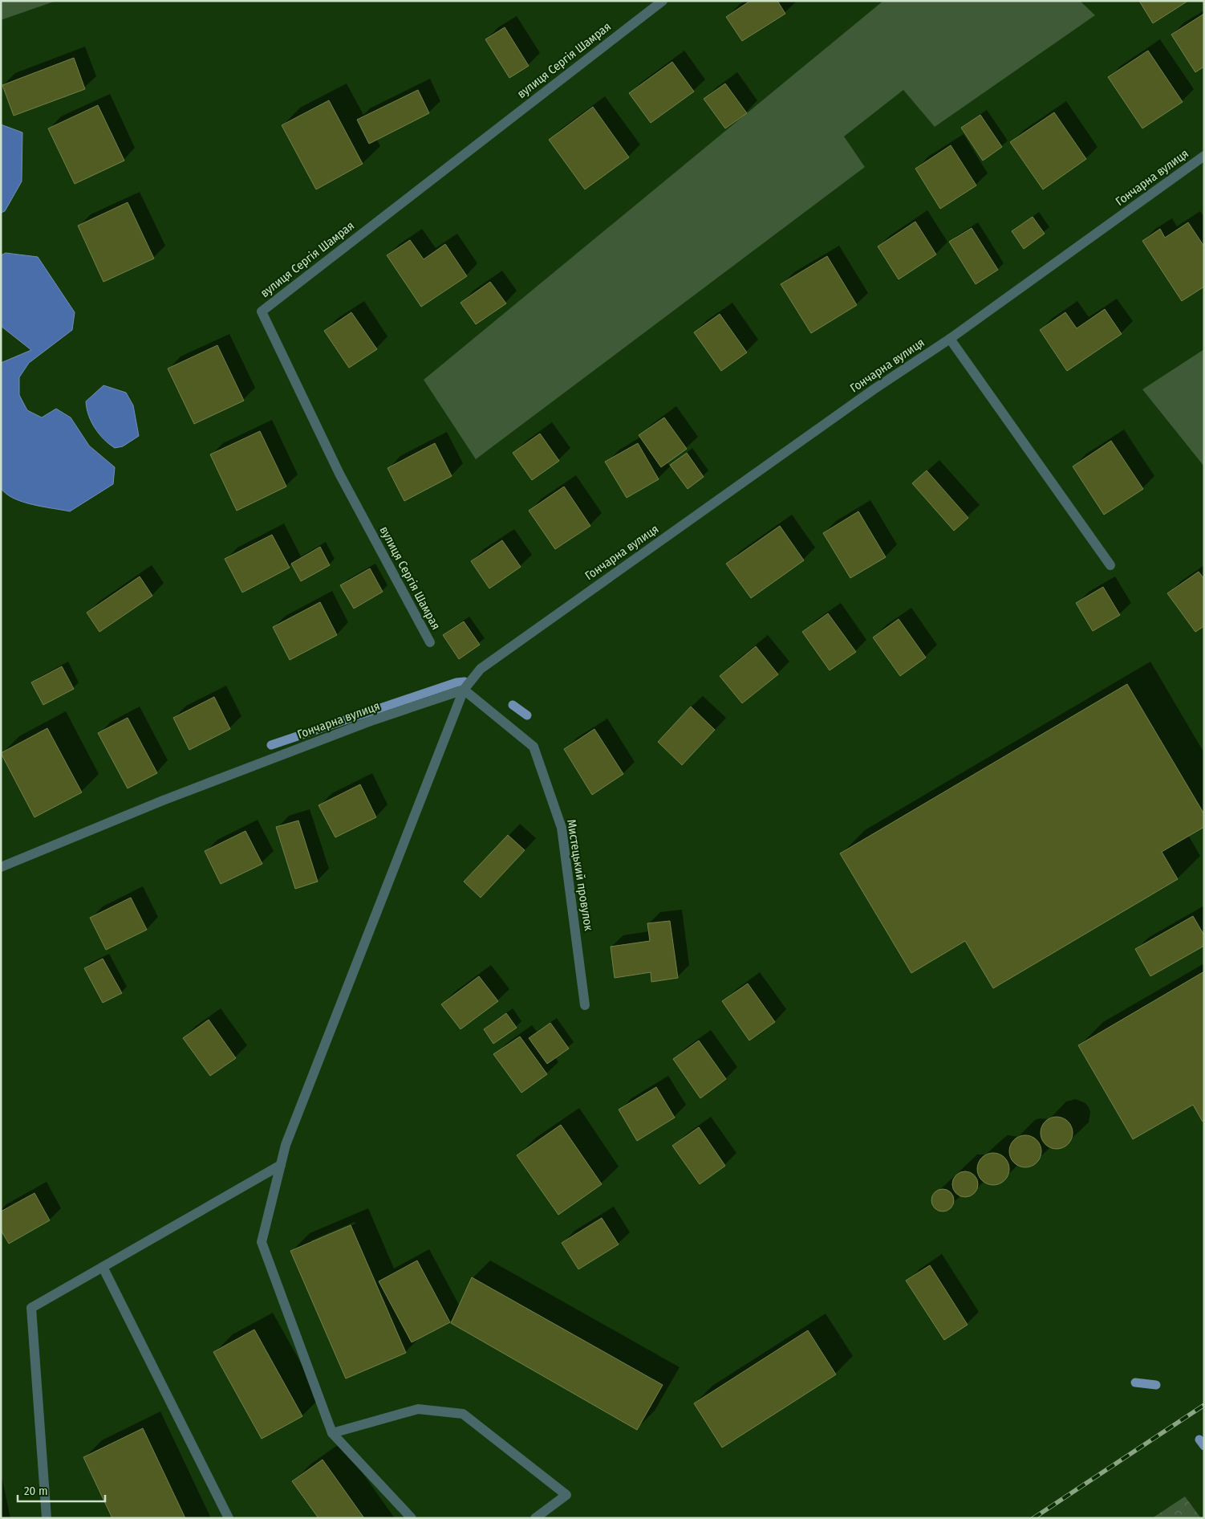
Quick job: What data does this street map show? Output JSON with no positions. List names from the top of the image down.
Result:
{
  "streets": {
    "street": ["вулиця Сергія Шамрая", "Гончарна вулиця", "Мистецький провулок"]
  },
  "crossings": [
    ["Гончарна вулиця", "Мистецький провулок"]
  ],
  "scale_bar": "20 m"
}
